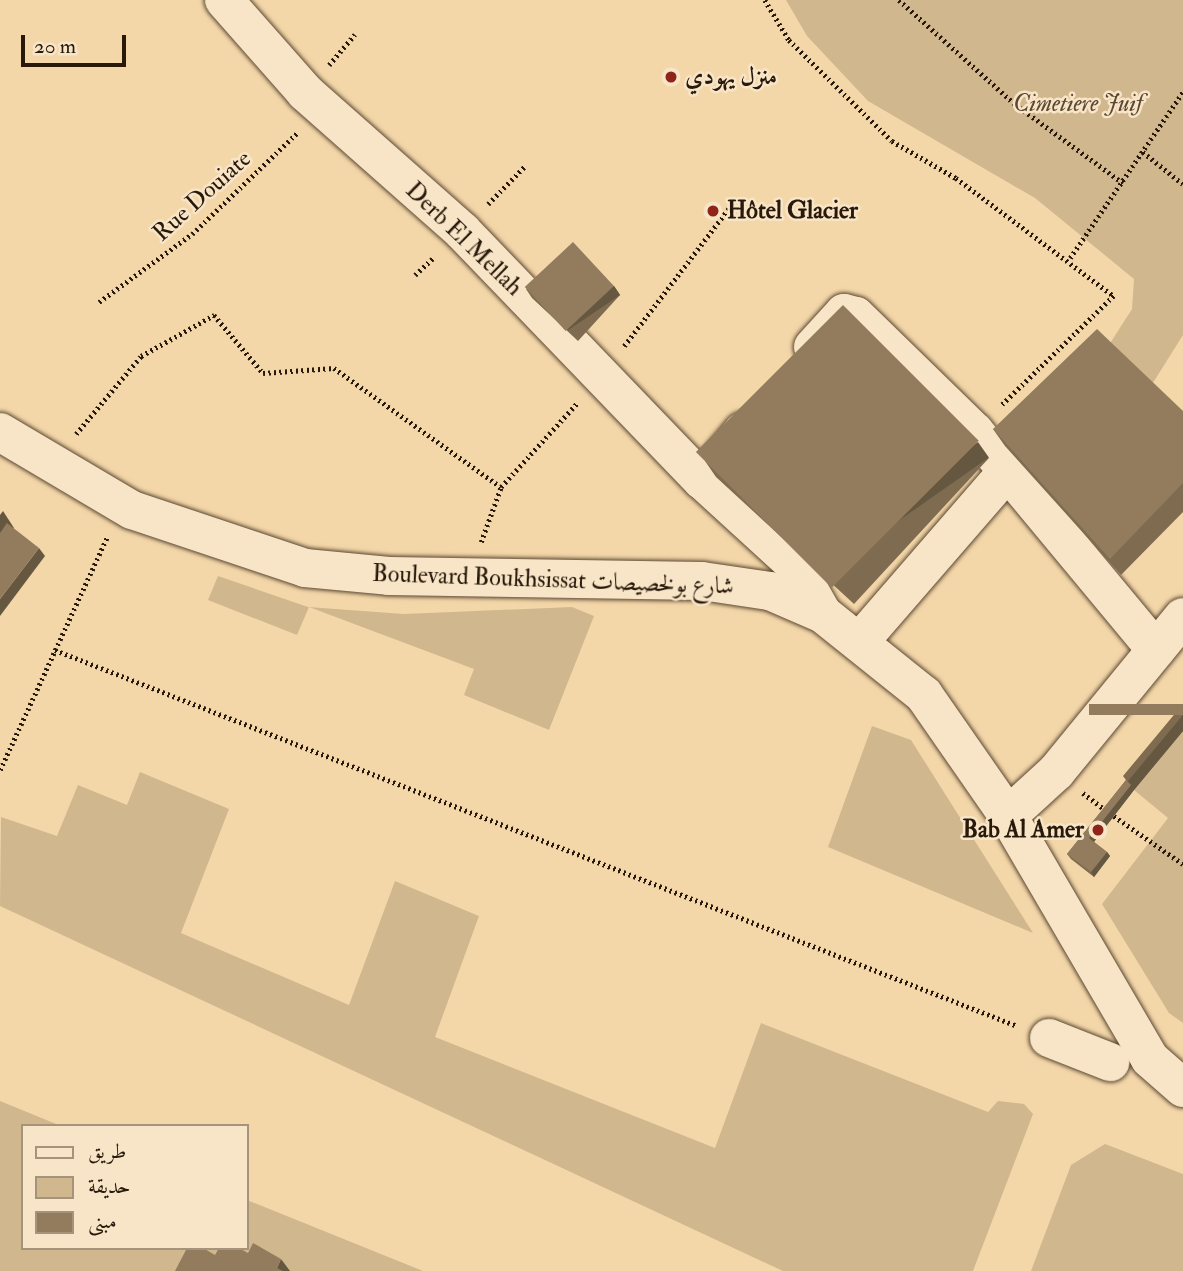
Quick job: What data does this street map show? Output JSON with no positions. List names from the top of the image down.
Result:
{
  "streets": {
    "street": ["Derb El Mellah", "Boulevard Boukhsissat شارع بولخصيصات"],
    "path": ["Rue Douiate"]
  },
  "crossings": [
    ["Rue Douiate", "Derb El Mellah"],
    ["Derb El Mellah", "Boulevard Boukhsissat شارع بولخصيصات"]
  ],
  "parks": ["Cimetiere Juif"],
  "places": ["منزل يهودي", "Hôtel Glacier", "Bab Al Amer"],
  "legend": ["طريق", "حديقة", "مبنى"],
  "scale_bar": "20 m"
}
